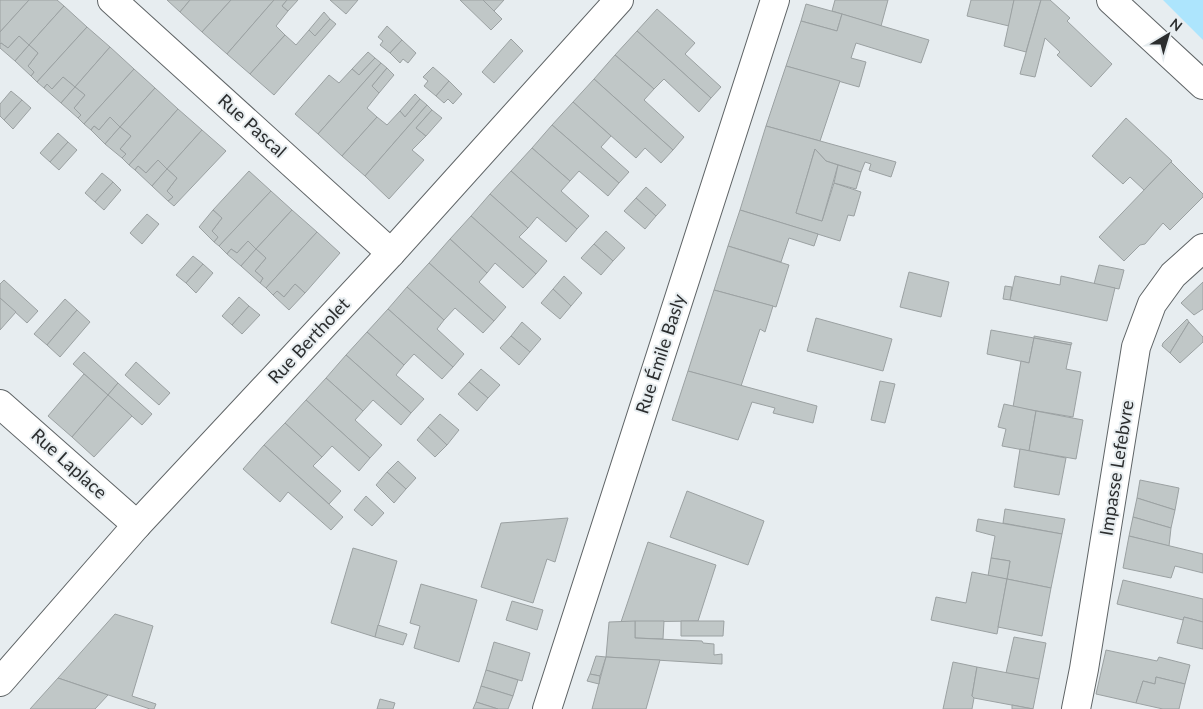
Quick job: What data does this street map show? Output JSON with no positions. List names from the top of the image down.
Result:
{
  "streets": {
    "street": [
      "Rue Pascal",
      "Rue Bertholet",
      "Rue Émile Basly",
      "Rue Laplace",
      "Impasse Lefebvre"
    ]
  },
  "crossings": [
    ["Rue Pascal", "Rue Bertholet"],
    ["Rue Bertholet", "Rue Laplace"]
  ],
  "north": "top right"
}
